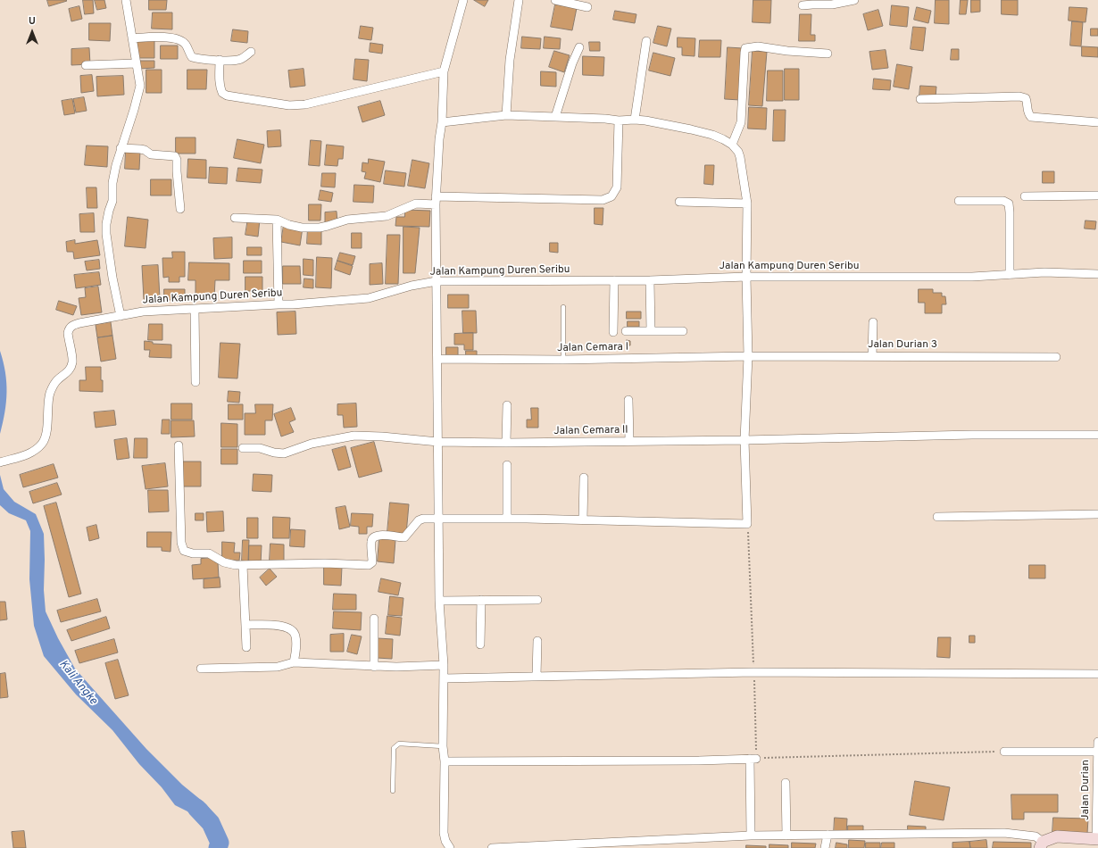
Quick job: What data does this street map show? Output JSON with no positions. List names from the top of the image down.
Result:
{
  "streets": {
    "street": [
      "Jalan Kampung Duren Seribu",
      "Jalan Durian 3",
      "Jalan Cemara I",
      "Jalan Cemara II",
      "Jalan Durian"
    ]
  },
  "crossings": [
    ["Jalan Durian 3", "Jalan Cemara I"]
  ],
  "water": ["Kali Angke"],
  "north": "top"
}
